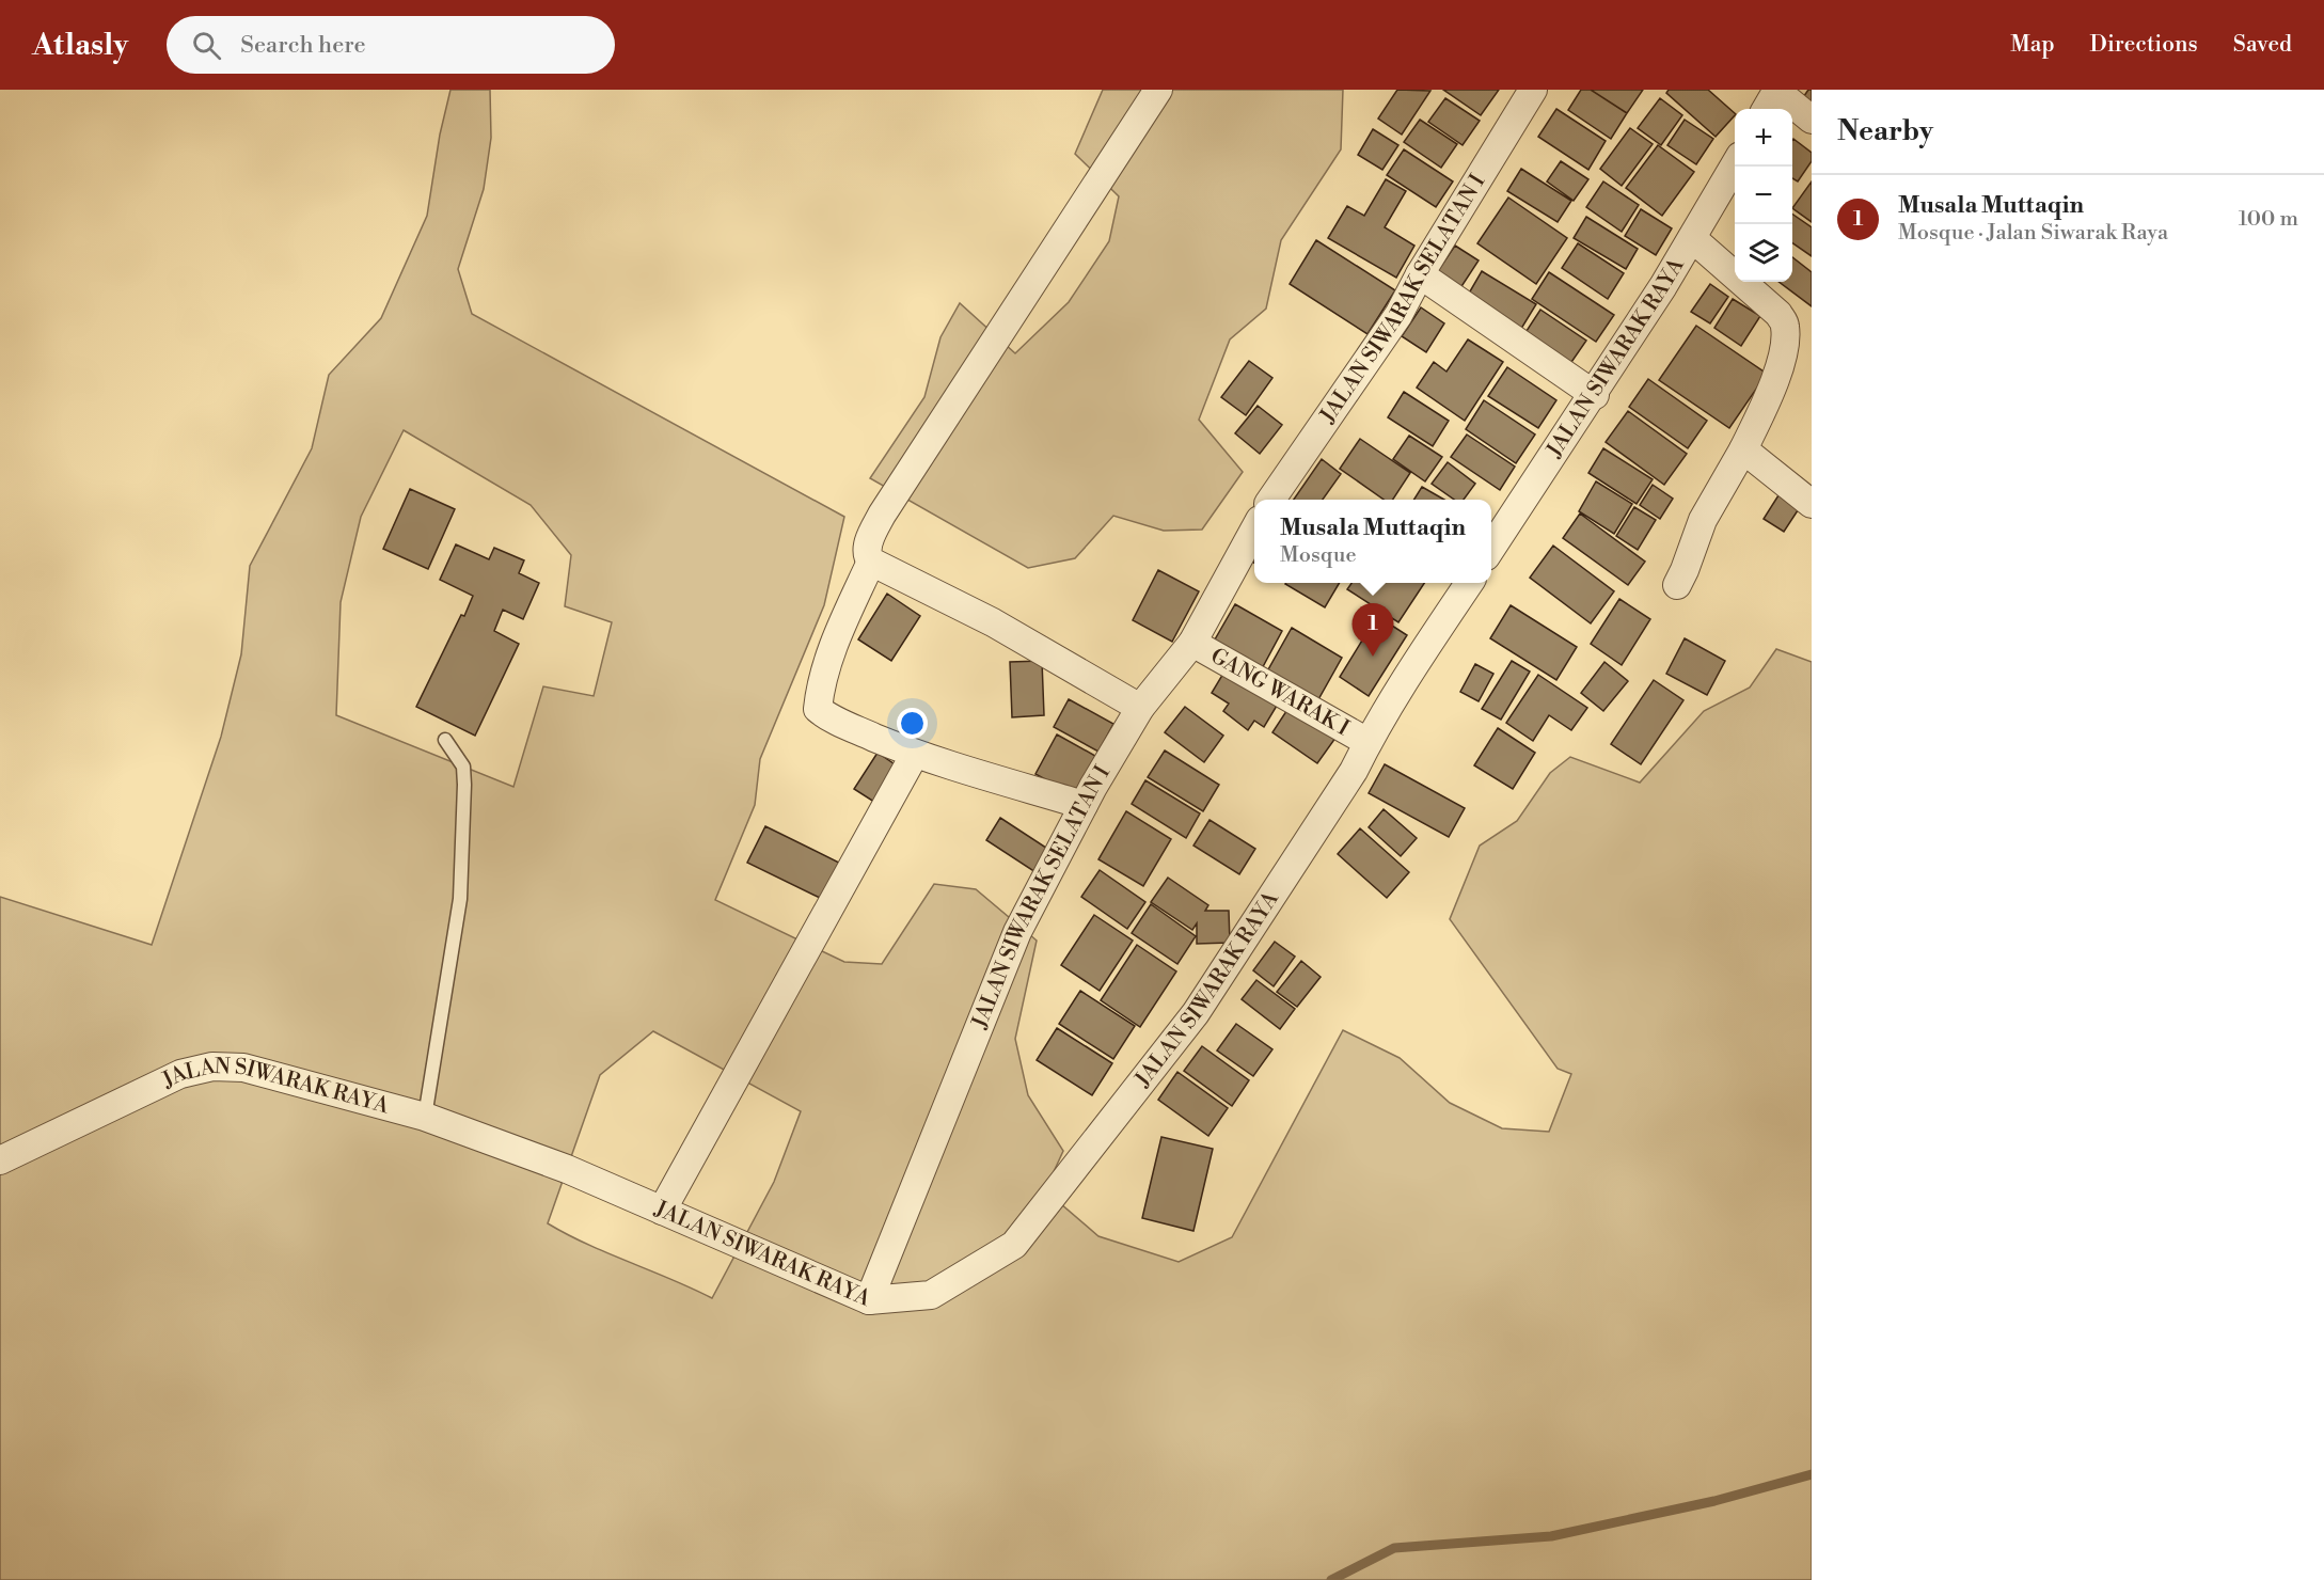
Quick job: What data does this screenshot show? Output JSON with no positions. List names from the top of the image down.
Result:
{
  "streets": {
    "street": ["JALAN SIWARAK SELATAN I", "JALAN SIWARAK RAYA", "GANG WARAK I"]
  },
  "crossings": [
    ["JALAN SIWARAK SELATAN I", "JALAN SIWARAK RAYA"],
    ["JALAN SIWARAK SELATAN I", "GANG WARAK I"],
    ["JALAN SIWARAK RAYA", "GANG WARAK I"]
  ],
  "page": {
    "header": "Atlasly",
    "search": "Search here",
    "nav": ["Map", "Directions", "Saved"],
    "heading": "Nearby",
    "map_buttons": ["+", "−"],
    "list": [
      {
        "mark": "1",
        "name": "Musala Muttaqin",
        "note": "Mosque · Jalan Siwarak Raya",
        "value": "100 m"
      }
    ],
    "popup": ["Musala Muttaqin", "Mosque"],
    "pins": "1"
  }
}
